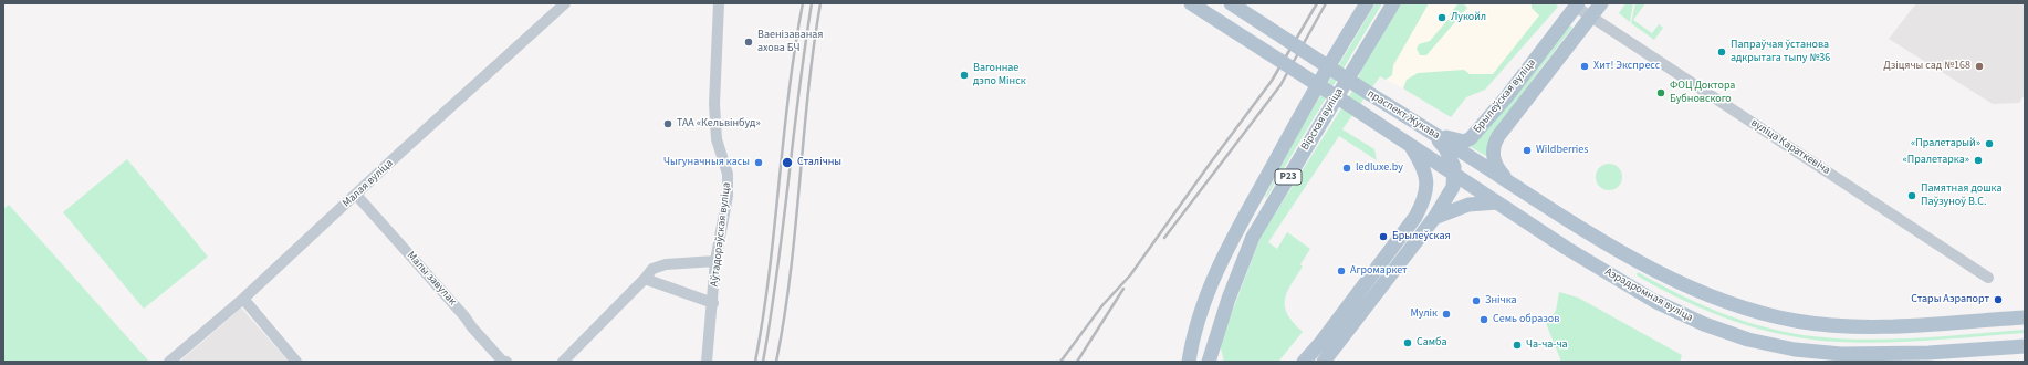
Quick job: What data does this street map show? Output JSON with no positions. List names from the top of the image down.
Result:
{
  "streets": {
    "main road": [
      "Брылеўская вуліца",
      "праспект Жукава",
      "Вірская вуліца",
      "Р23",
      "Аэрадромная вуліца"
    ],
    "street": [
      "вуліца Караткевіча",
      "Малая вуліца",
      "Аўтадораўская вуліца",
      "Малы завулак"
    ]
  },
  "crossings": [
    ["Брылеўская вуліца", "праспект Жукава"],
    ["Брылеўская вуліца", "вуліца Караткевіча"],
    ["праспект Жукава", "Аэрадромная вуліца"],
    ["Малая вуліца", "Малы завулак"]
  ],
  "places": [
    "Лукойл",
    "Ваенізаваная ахова БЧ",
    "Папраўчая ўстанова адкрытага тыпу №36",
    "Хит! Экспресс",
    "Дзіцячы сад №168",
    "Вагоннае дэпо Мінск",
    "ФОЦ Доктора Бубновского",
    "ТАА «Кельвінбуд»",
    "«Пралетарый»",
    "Wildberries",
    "«Пралетарка»",
    "Чыгуначныя касы",
    "Сталічны",
    "ledluxe.by",
    "Памятная дошка Паўзуноў В.С.",
    "Брылеўская",
    "Агромаркет",
    "Стары Аэрапорт",
    "Знічка",
    "Мулік",
    "Семь образов",
    "Самба",
    "Ча-ча-ча"
  ]
}
